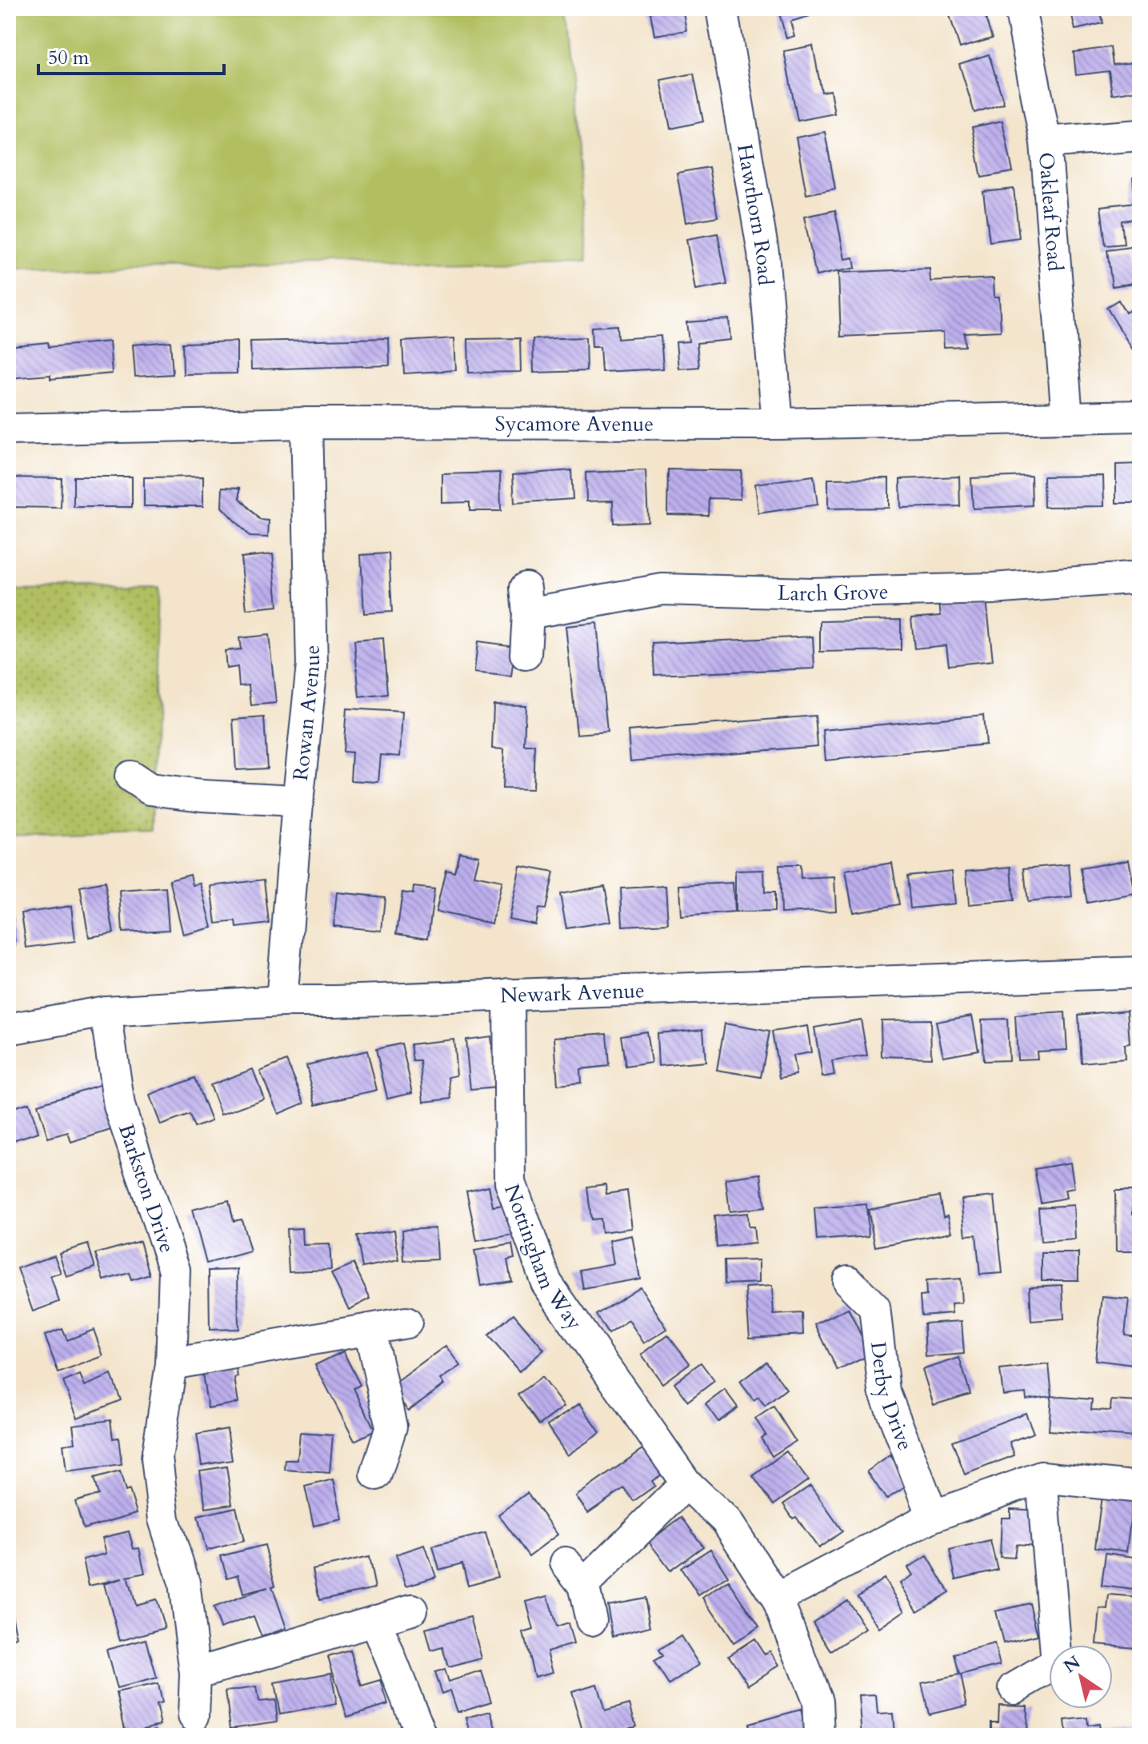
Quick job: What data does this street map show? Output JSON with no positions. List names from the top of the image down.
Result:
{
  "streets": {
    "street": [
      "Oakleaf Road",
      "Hawthorn Road",
      "Sycamore Avenue",
      "Larch Grove",
      "Rowan Avenue",
      "Newark Avenue",
      "Barkston Drive",
      "Nottingham Way",
      "Derby Drive"
    ]
  },
  "crossings": [
    ["Oakleaf Road", "Sycamore Avenue"],
    ["Hawthorn Road", "Sycamore Avenue"],
    ["Sycamore Avenue", "Rowan Avenue"],
    ["Rowan Avenue", "Newark Avenue"],
    ["Newark Avenue", "Barkston Drive"],
    ["Newark Avenue", "Nottingham Way"]
  ],
  "scale_bar": "50 m",
  "north": "top left"
}
